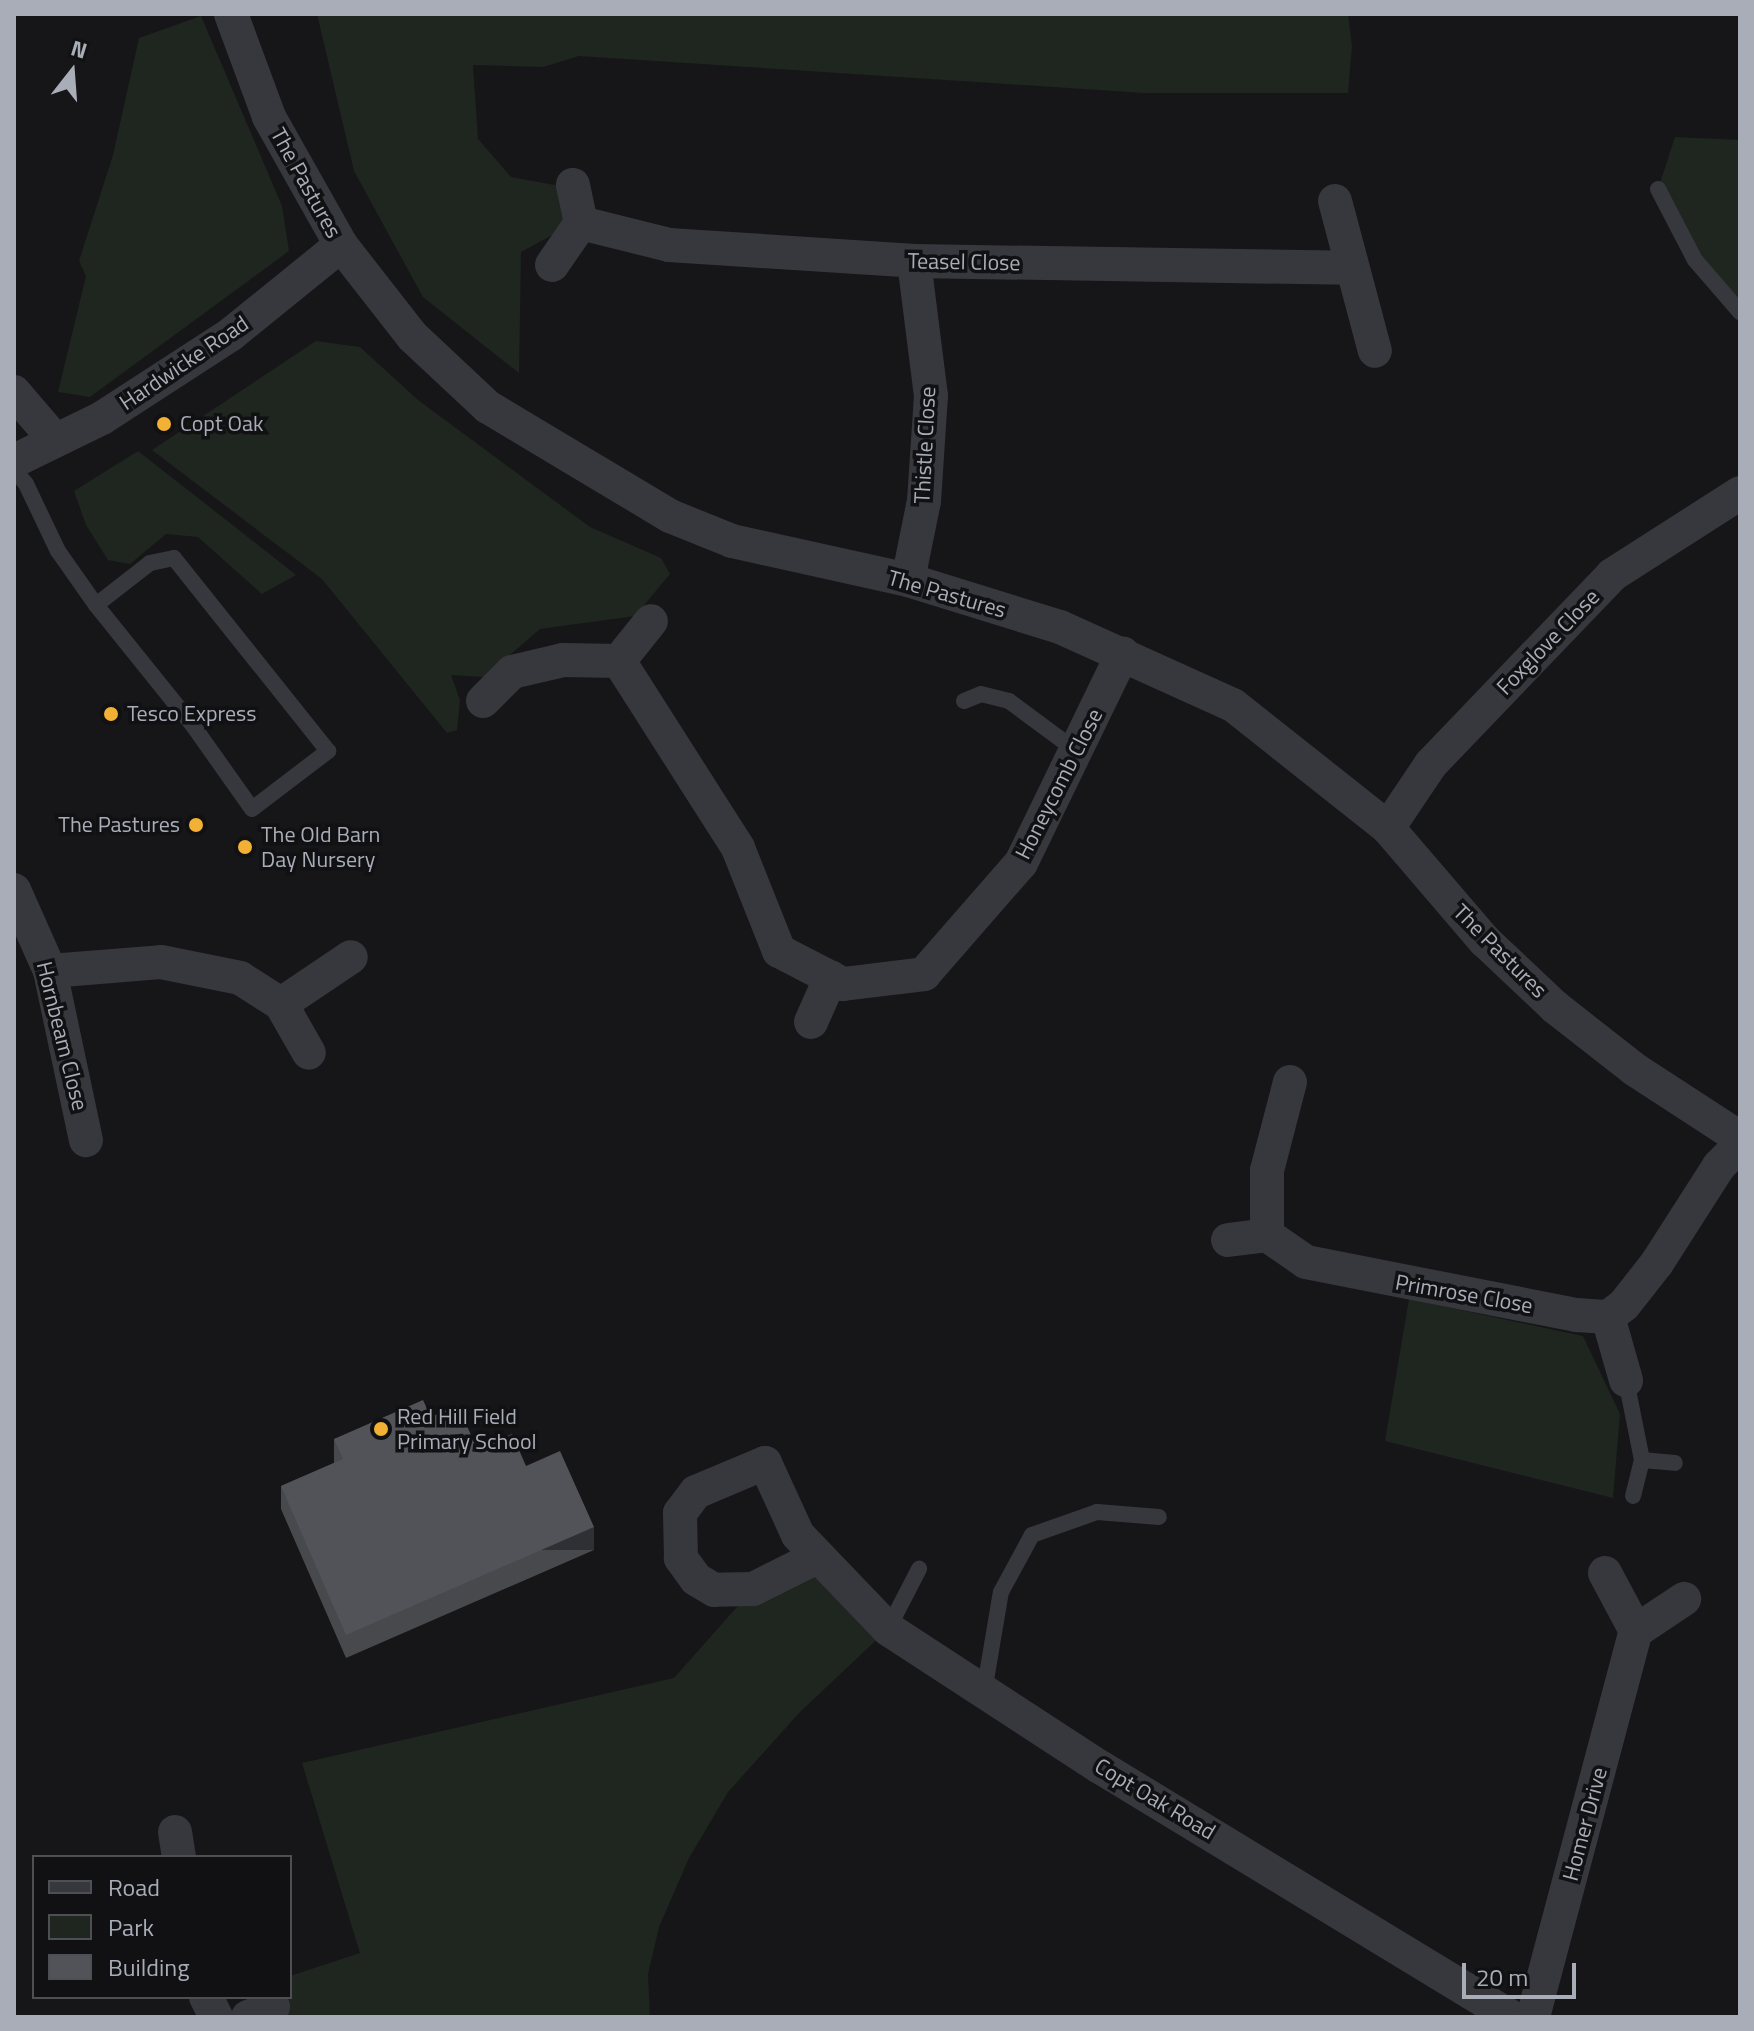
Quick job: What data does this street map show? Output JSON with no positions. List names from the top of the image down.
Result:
{
  "streets": {
    "street": [
      "The Pastures",
      "Teasel Close",
      "Hardwicke Road",
      "Thistle Close",
      "Foxglove Close",
      "Honeycomb Close",
      "Hornbeam Close",
      "Primrose Close",
      "Copt Oak Road",
      "Homer Drive"
    ]
  },
  "crossings": [
    ["The Pastures", "Hardwicke Road"],
    ["The Pastures", "Thistle Close"],
    ["The Pastures", "Foxglove Close"],
    ["The Pastures", "Honeycomb Close"],
    ["Teasel Close", "Thistle Close"]
  ],
  "places": [
    "Copt Oak",
    "Tesco Express",
    "The Pastures",
    "The Old Barn Day Nursery",
    "Red Hill Field Primary School"
  ],
  "legend": ["Road", "Park", "Building"],
  "scale_bar": "20 m",
  "north": "top"
}
